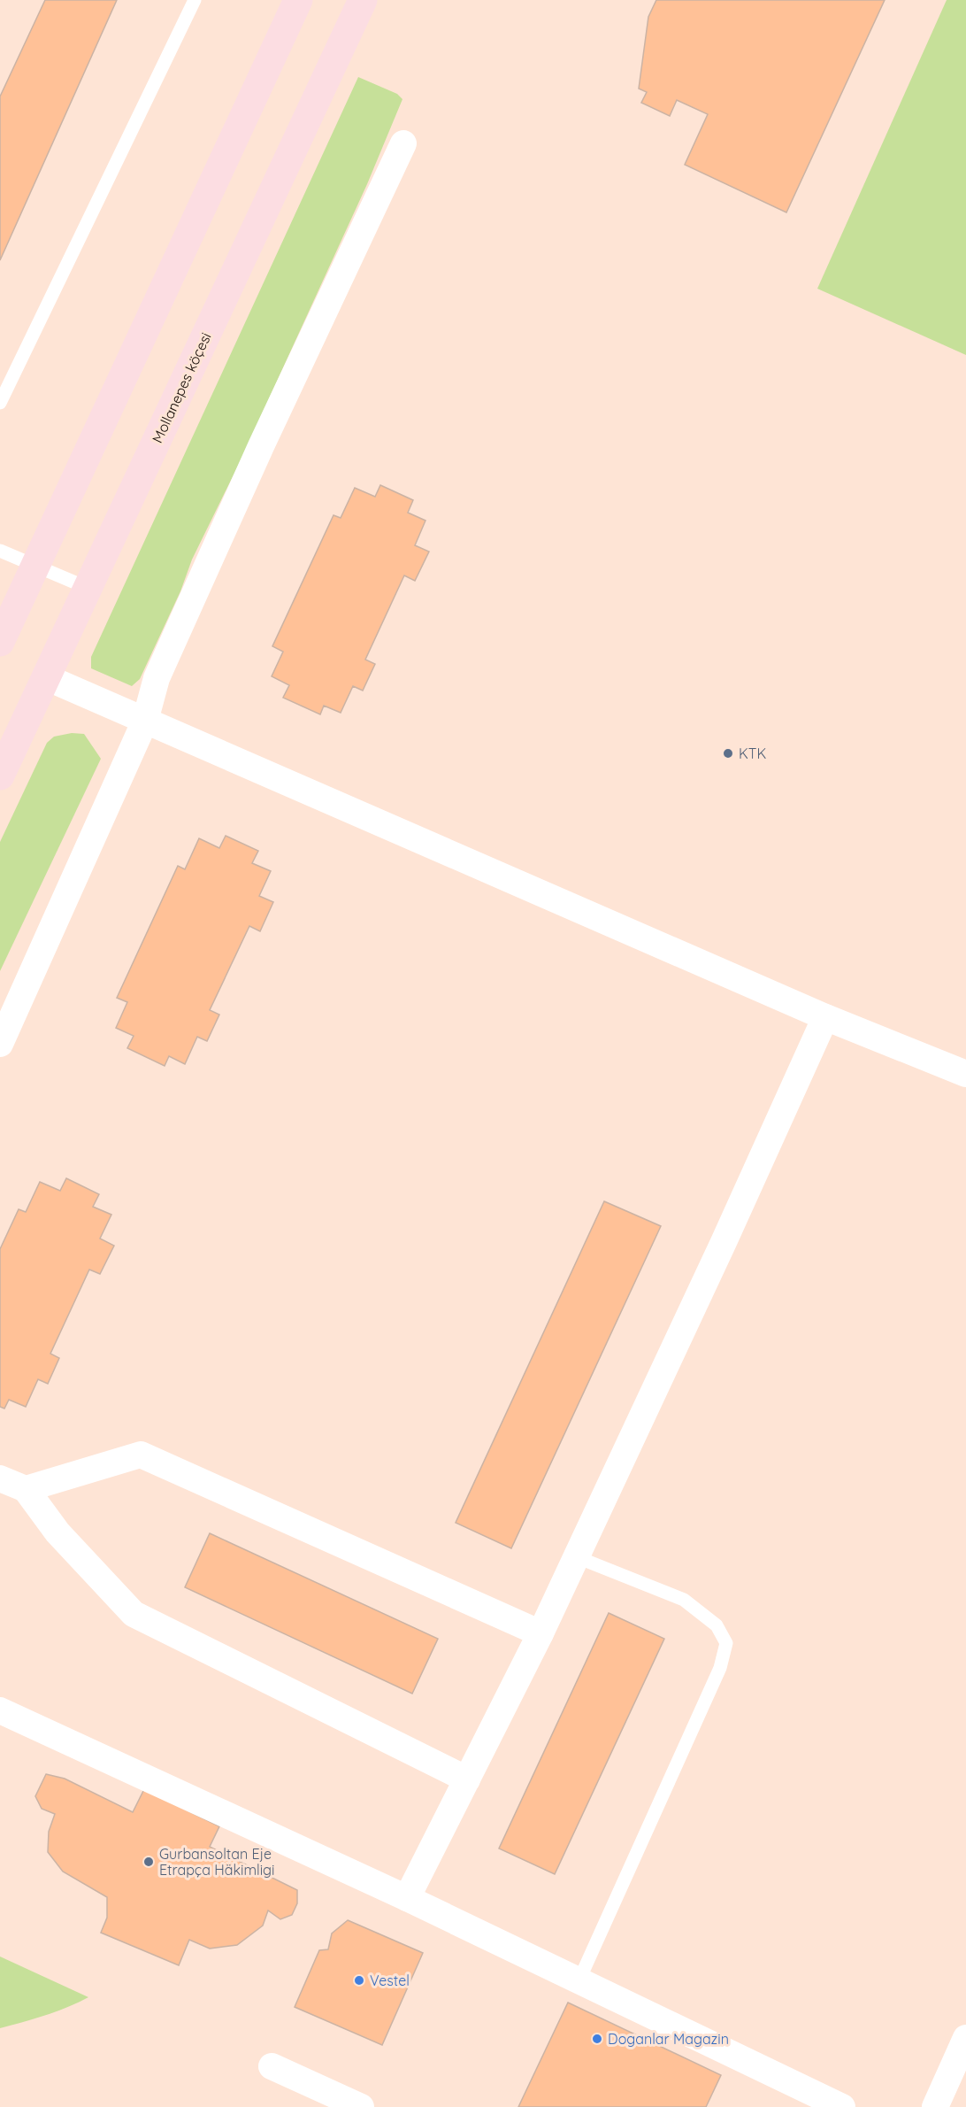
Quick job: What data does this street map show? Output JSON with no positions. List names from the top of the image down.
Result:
{
  "streets": {
    "street": ["Mollanepes köçesi"]
  },
  "places": [
    "KTK",
    "Gurbansoltan Eje Etrapça Häkimligi",
    "Vestel",
    "Doganlar Magazin"
  ]
}
